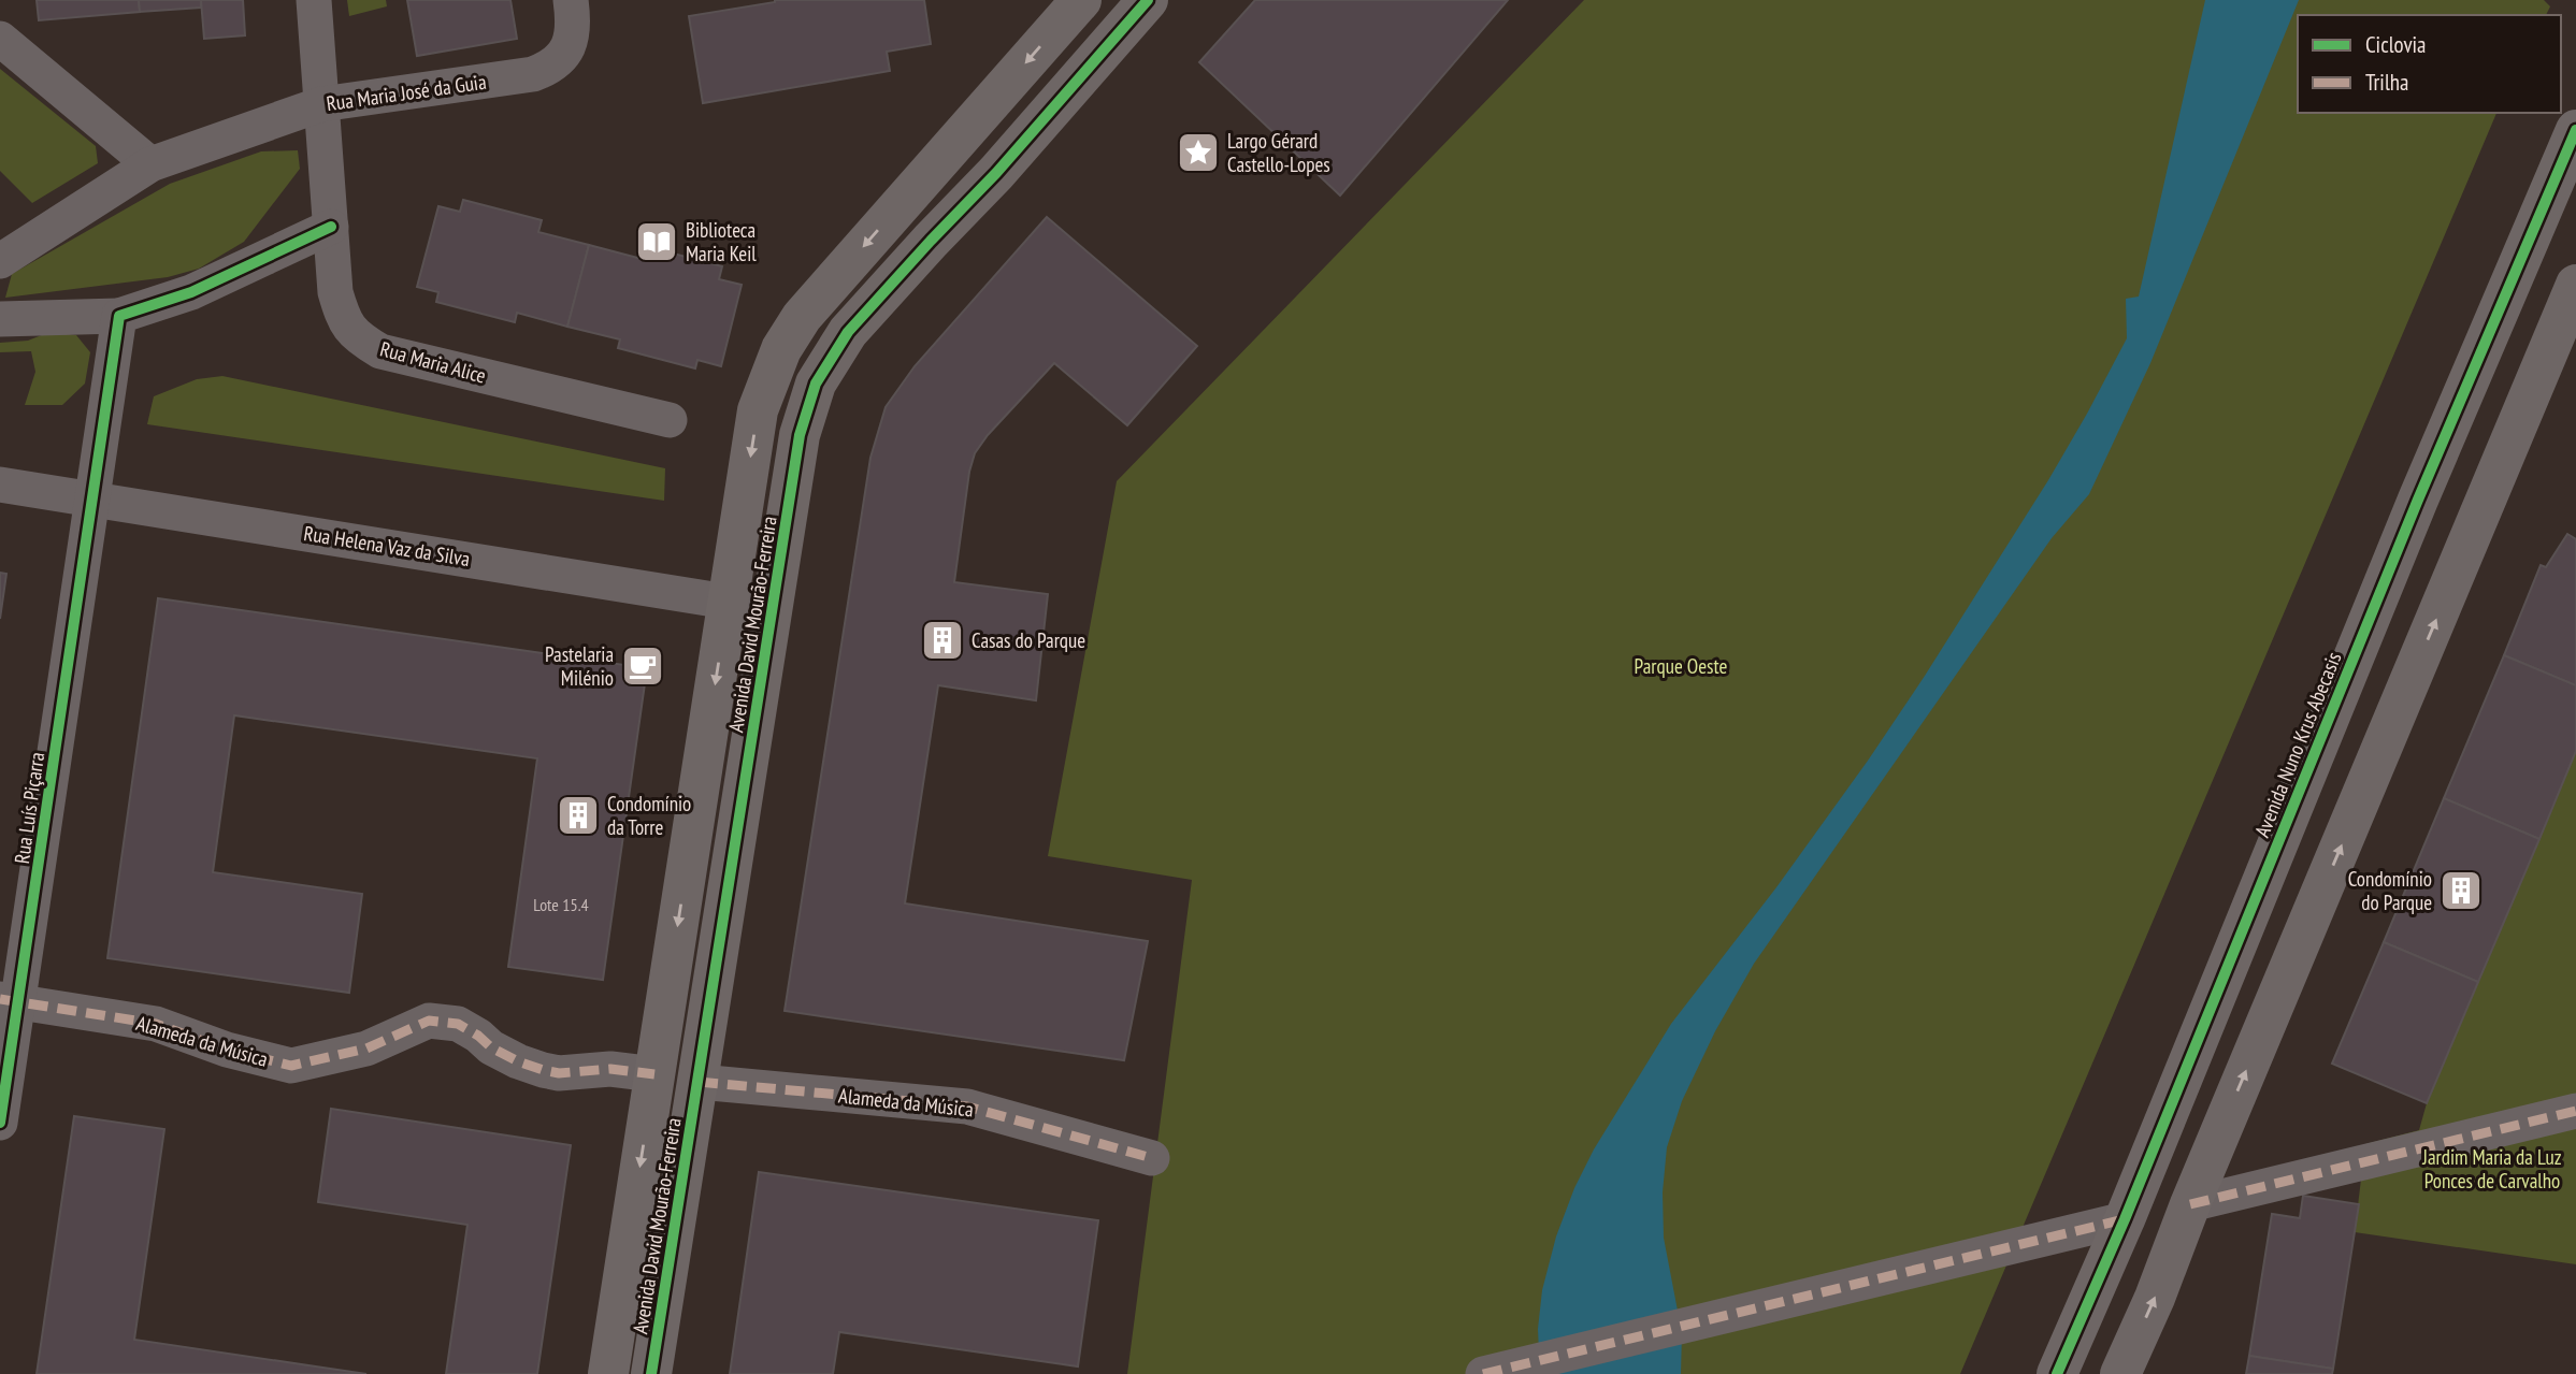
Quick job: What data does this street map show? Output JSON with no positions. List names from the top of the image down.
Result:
{
  "streets": {
    "street": [
      "Rua Maria José da Guia",
      "Rua Maria Alice",
      "Rua Helena Vaz da Silva",
      "Avenida David Mourão-Ferreira",
      "Avenida Nuno Krus Abecasis",
      "Rua Luís Piçarra",
      "Alameda da Música"
    ]
  },
  "crossings": [
    ["Rua Maria José da Guia", "Rua Maria Alice"],
    ["Rua Helena Vaz da Silva", "Avenida David Mourão-Ferreira"],
    ["Rua Helena Vaz da Silva", "Rua Luís Piçarra"],
    ["Avenida David Mourão-Ferreira", "Alameda da Música"],
    ["Rua Luís Piçarra", "Alameda da Música"]
  ],
  "parks": ["Parque Oeste", "Jardim Maria da Luz Ponces de Carvalho"],
  "places": {
    "place": ["Largo Gérard Castello-Lopes"],
    "library": ["Biblioteca Maria Keil"],
    "building": ["Casas do Parque", "Condomínio da Torre", "Condomínio do Parque"],
    "cafe": ["Pastelaria Milénio"]
  },
  "house_numbers": ["Lote 15.4"],
  "legend": ["Ciclovia", "Trilha"]
}
